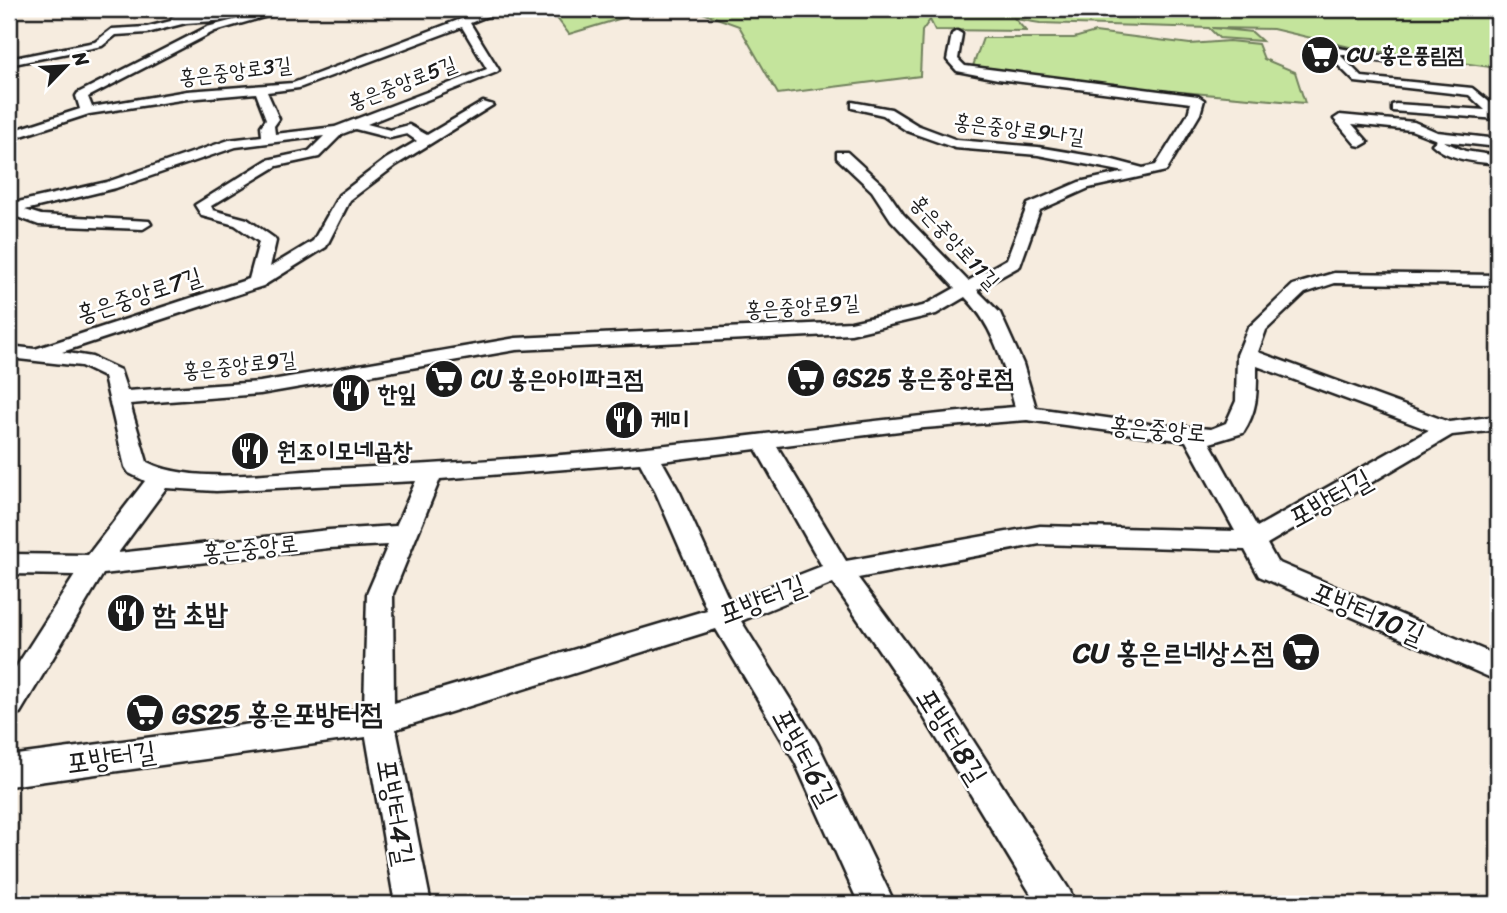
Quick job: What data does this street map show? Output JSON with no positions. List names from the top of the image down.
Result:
{
  "streets": {
    "street": [
      "홍은중앙로3길",
      "홍은중앙로5길",
      "홍은중앙로9나길",
      "홍은중앙로11길",
      "홍은중앙로7길",
      "홍은중앙로9길",
      "홍은중앙로",
      "포방터길",
      "포방터10길",
      "포방터8길",
      "포방터6길",
      "포방터4길"
    ]
  },
  "crossings": [
    ["홍은중앙로3길", "홍은중앙로5길"],
    ["홍은중앙로5길", "홍은중앙로7길"],
    ["홍은중앙로9나길", "홍은중앙로9길"],
    ["홍은중앙로11길", "홍은중앙로9길"],
    ["홍은중앙로11길", "홍은중앙로"],
    ["홍은중앙로", "포방터10길"],
    ["포방터길", "포방터10길"],
    ["포방터길", "포방터8길"],
    ["포방터길", "포방터6길"],
    ["포방터길", "포방터4길"]
  ],
  "places": {
    "supermarket": [
      "CU 홍은풍림점",
      "GS25 홍은중앙로점",
      "CU 홍은아이파크점",
      "CU 홍은르네상스점",
      "GS25 홍은포방터점"
    ],
    "restaurant": [
      "한잎",
      "케미",
      "원조이모네곱창",
      "함 초밥"
    ]
  },
  "north": "top right"
}
